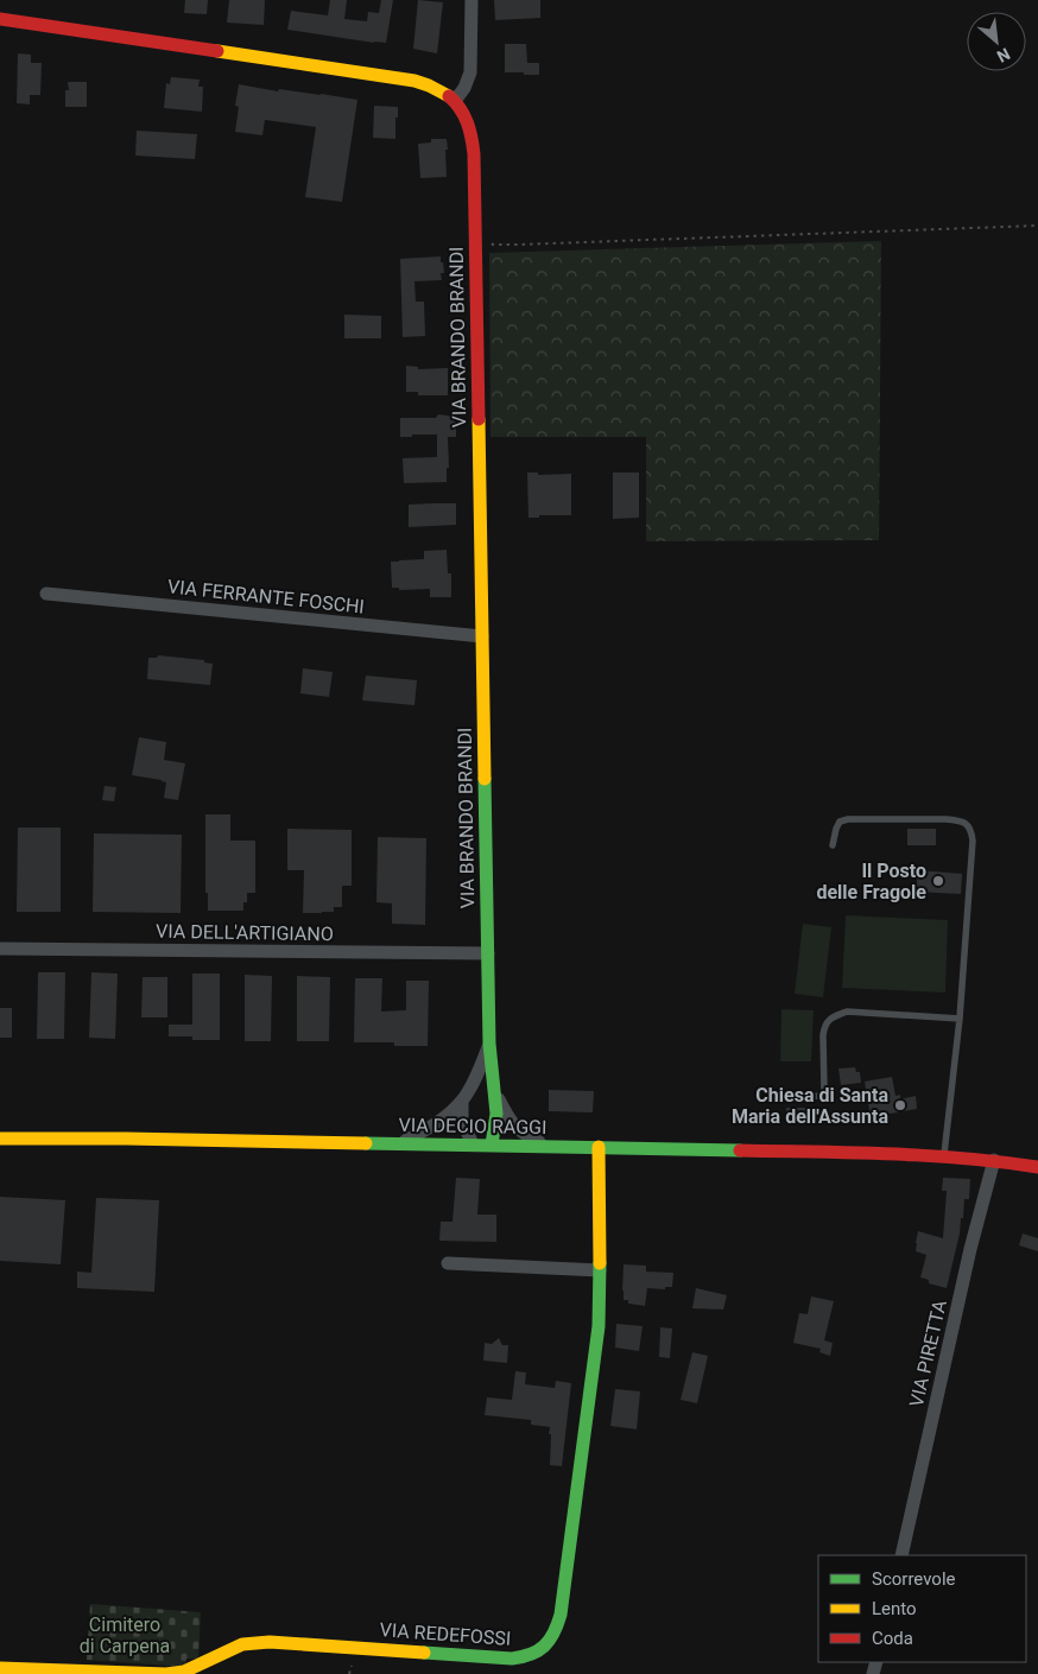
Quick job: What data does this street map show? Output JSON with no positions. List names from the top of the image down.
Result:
{
  "streets": {
    "street": [
      "VIA BRANDO BRANDI",
      "VIA FERRANTE FOSCHI",
      "VIA DELL'ARTIGIANO",
      "VIA DECIO RAGGI",
      "VIA PIRETTA",
      "VIA REDEFOSSI"
    ]
  },
  "crossings": [
    ["VIA BRANDO BRANDI", "VIA FERRANTE FOSCHI"],
    ["VIA BRANDO BRANDI", "VIA DELL'ARTIGIANO"],
    ["VIA BRANDO BRANDI", "VIA DECIO RAGGI"],
    ["VIA DECIO RAGGI", "VIA PIRETTA"],
    ["VIA DECIO RAGGI", "VIA REDEFOSSI"]
  ],
  "parks": ["Cimitero di Carpena"],
  "places": ["Il Posto delle Fragole", "Chiesa di Santa Maria dell'Assunta"],
  "legend": ["Scorrevole", "Lento", "Coda"],
  "north": "bottom right"
}
